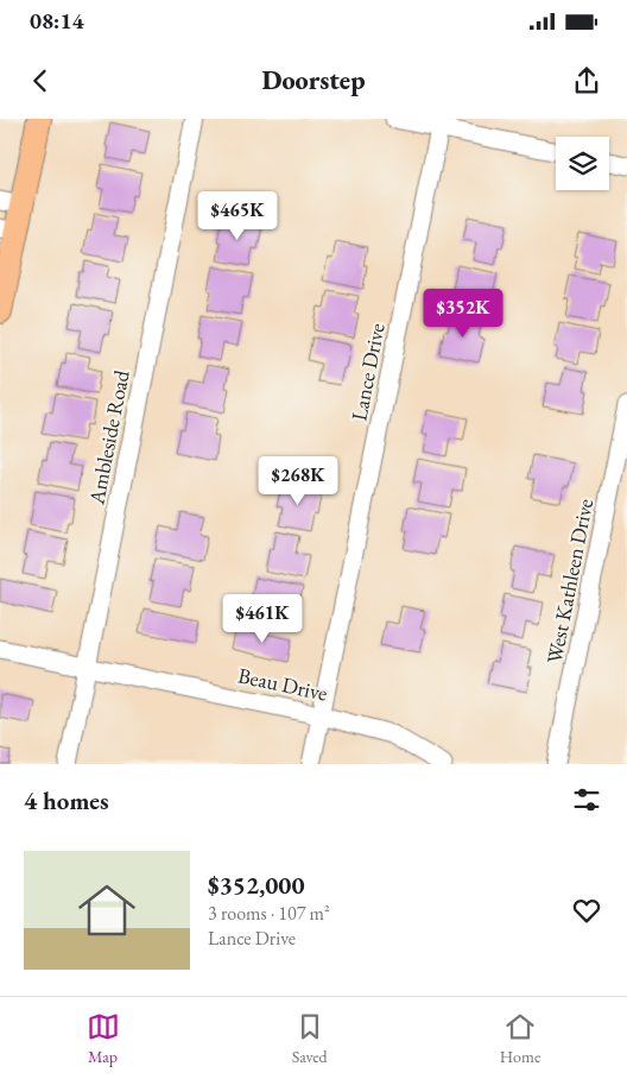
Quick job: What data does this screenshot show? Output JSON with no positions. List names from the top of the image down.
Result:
{
  "streets": {
    "street": [
      "Lance Drive",
      "Ambleside Road",
      "West Kathleen Drive",
      "Beau Drive"
    ]
  },
  "crossings": [
    ["Lance Drive", "Beau Drive"],
    ["Ambleside Road", "Beau Drive"]
  ],
  "page": {
    "status": "08:14",
    "header": "Doorstep",
    "price": [
      "$465K",
      "$352K",
      "$268K",
      "$461K"
    ],
    "heading": "4 homes",
    "list": [
      {
        "name": "$352,000",
        "note": "3 rooms · 107 m² · Lance Drive"
      }
    ],
    "tabs": ["Map", "Saved", "Home"]
  }
}
